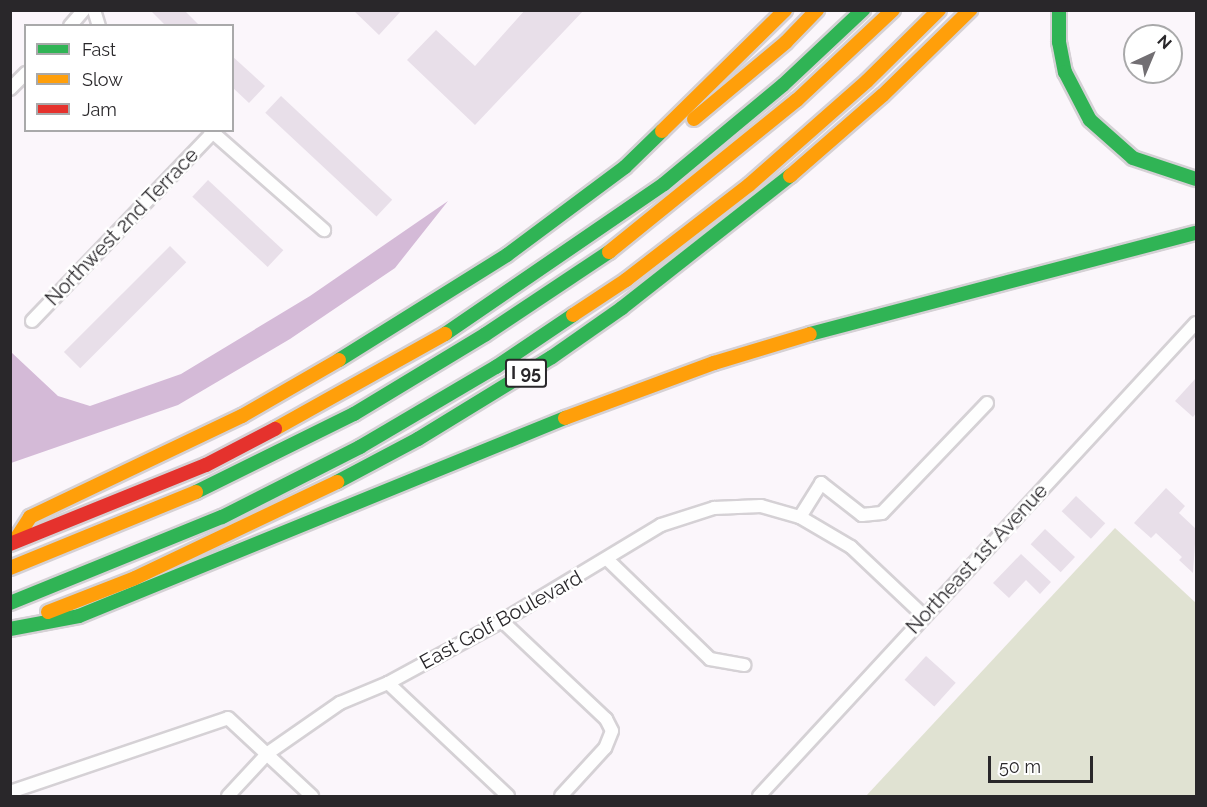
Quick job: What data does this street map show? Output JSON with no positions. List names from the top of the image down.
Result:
{
  "streets": {
    "highway": ["I 95"],
    "street": ["Northwest 2nd Terrace", "Northeast 1st Avenue", "East Golf Boulevard"]
  },
  "crossings": [
    ["Northeast 1st Avenue", "East Golf Boulevard"]
  ],
  "legend": ["Fast", "Slow", "Jam"],
  "scale_bar": "50 m",
  "north": "top right"
}
